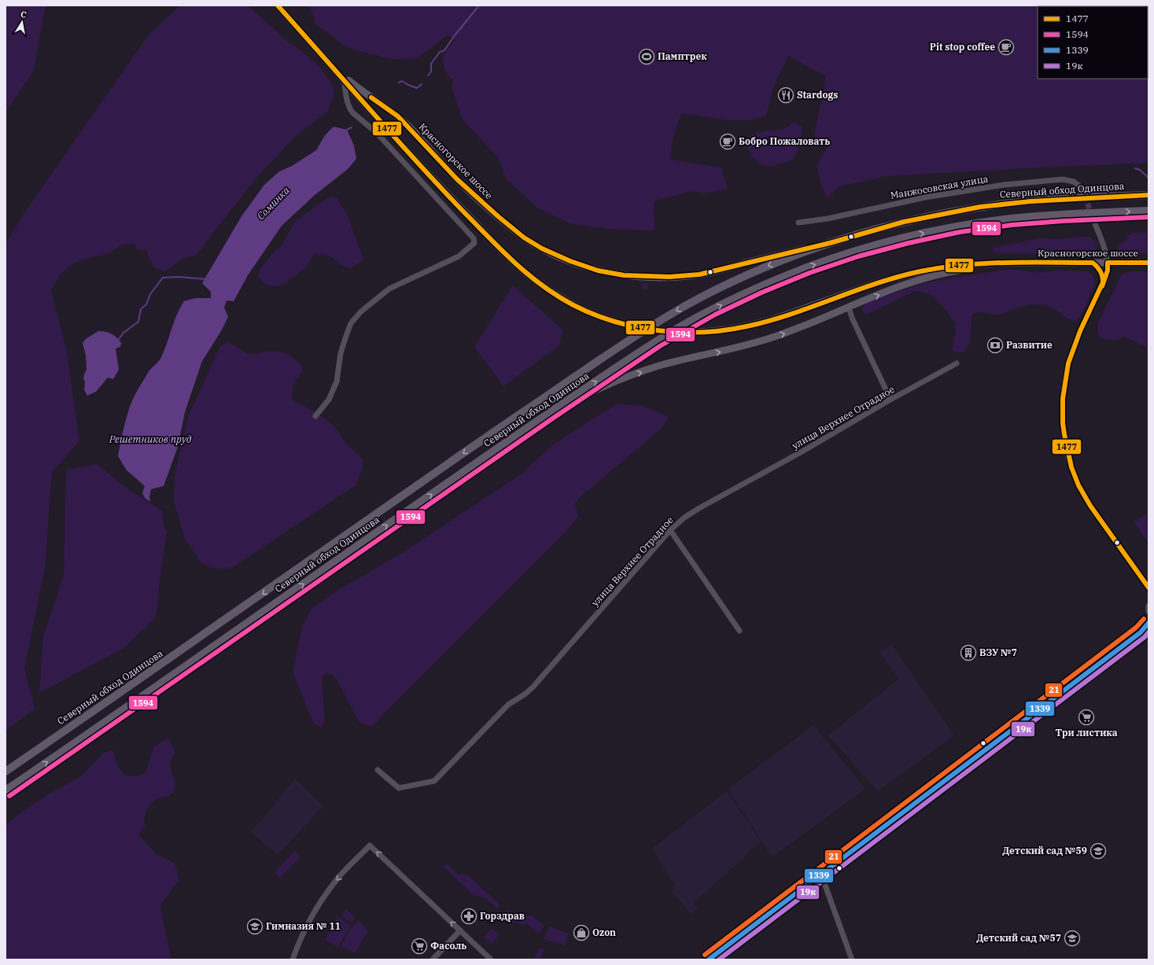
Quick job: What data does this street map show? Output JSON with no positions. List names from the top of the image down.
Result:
{
  "streets": {
    "highway": ["Северный обход Одинцова"],
    "main road": ["Красногорское шоссе"],
    "street": ["Манжосовская улица", "улица Верхнее Отрадное"]
  },
  "crossings": [
    ["Красногорское шоссе", "Северный обход Одинцова"]
  ],
  "water": ["Соминка", "Решетников пруд"],
  "places": {
    "cafe": ["Pit stop coffee", "Бобро Пожаловать"],
    "sports": ["Памптрек"],
    "restaurant": ["Stardogs"],
    "bank": ["Развитие"],
    "building": ["ВЗУ №7"],
    "supermarket": ["Три листика", "Фасоль"],
    "school or university": ["Детский сад №59", "Гимназия № 11", "Детский сад №57"],
    "pharmacy": ["Горздрав"],
    "shop": ["Ozon"]
  },
  "lines": [
    "transit line 1477",
    "transit line 1594",
    "transit line 21",
    "transit line 1339",
    "transit line 19к"
  ],
  "legend": [
    "1477",
    "1594",
    "1339",
    "19к"
  ],
  "north": "top"
}
